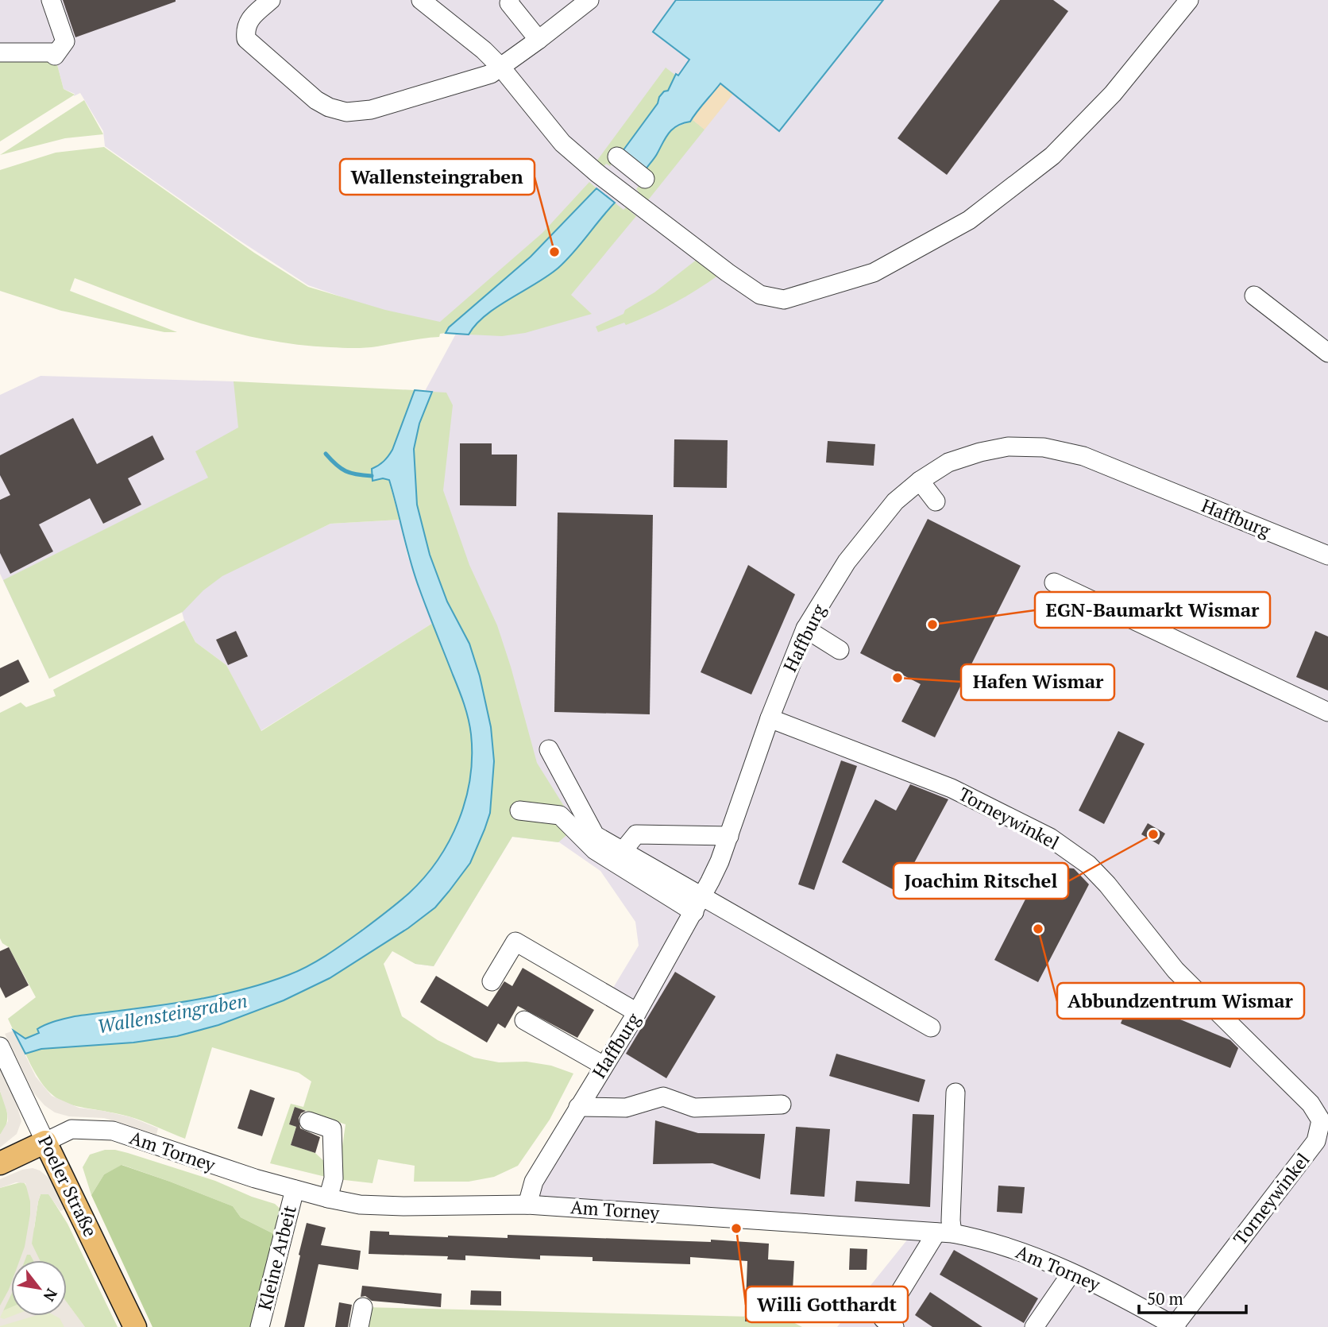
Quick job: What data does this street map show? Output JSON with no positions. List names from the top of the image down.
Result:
{
  "streets": {
    "main road": ["Poeler Straße"],
    "street": [
      "Haffburg",
      "Torneywinkel",
      "Am Torney",
      "Kleine Arbeit"
    ]
  },
  "crossings": [
    ["Haffburg", "Torneywinkel"],
    ["Haffburg", "Am Torney"],
    ["Torneywinkel", "Am Torney"],
    ["Am Torney", "Poeler Straße"],
    ["Am Torney", "Kleine Arbeit"]
  ],
  "water": ["Wallensteingraben"],
  "places": [
    "Wallensteingraben",
    "EGN-Baumarkt Wismar",
    "Hafen Wismar",
    "Joachim Ritschel",
    "Abbundzentrum Wismar",
    "Willi Gotthardt"
  ],
  "scale_bar": "50 m",
  "north": "bottom right"
}
